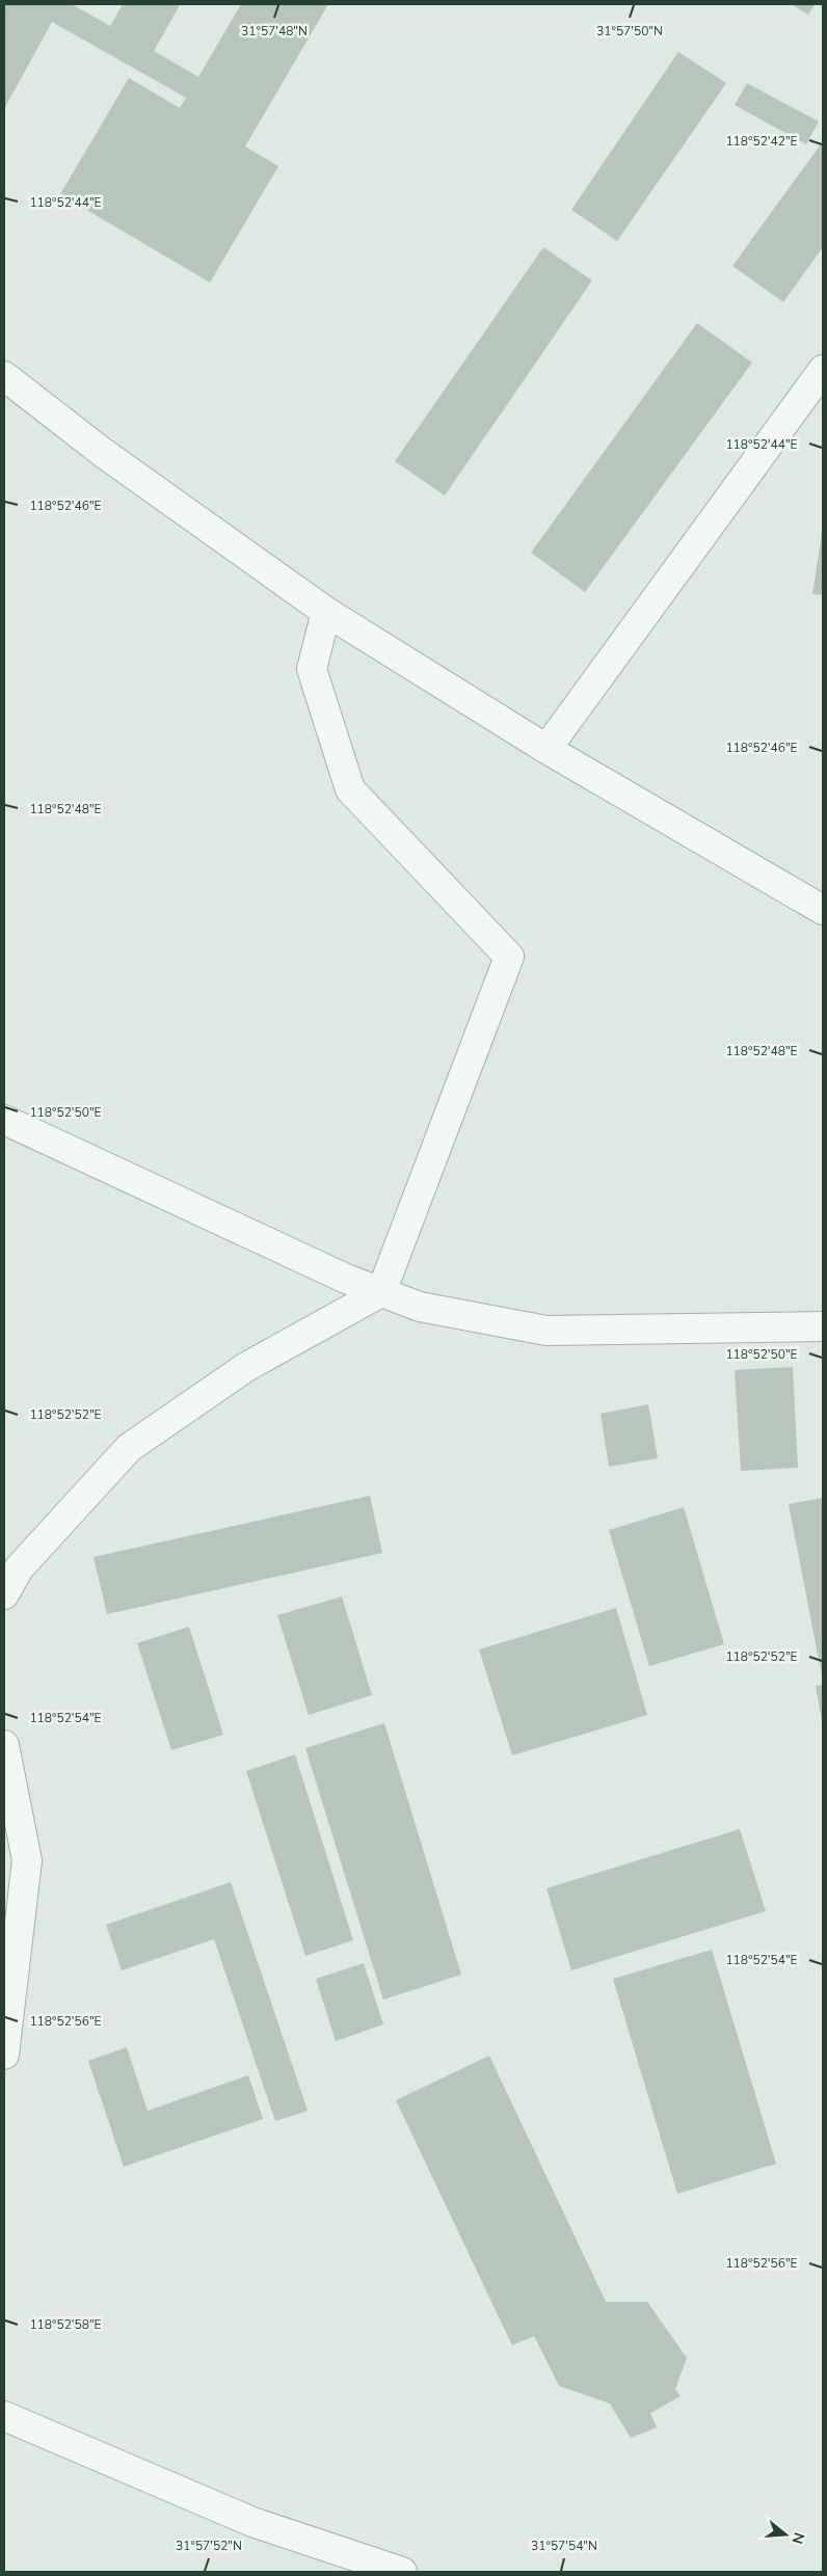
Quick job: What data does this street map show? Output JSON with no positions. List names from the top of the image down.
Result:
{
  "north": "right",
  "coordinates": [
    "31°57'48\"N",
    "31°57'50\"N",
    "118°52'42\"E",
    "118°52'44\"E",
    "118°52'46\"E",
    "118°52'48\"E",
    "118°52'50\"E",
    "118°52'52\"E",
    "118°52'54\"E",
    "118°52'56\"E",
    "118°52'58\"E",
    "31°57'52\"N",
    "31°57'54\"N"
  ]
}
